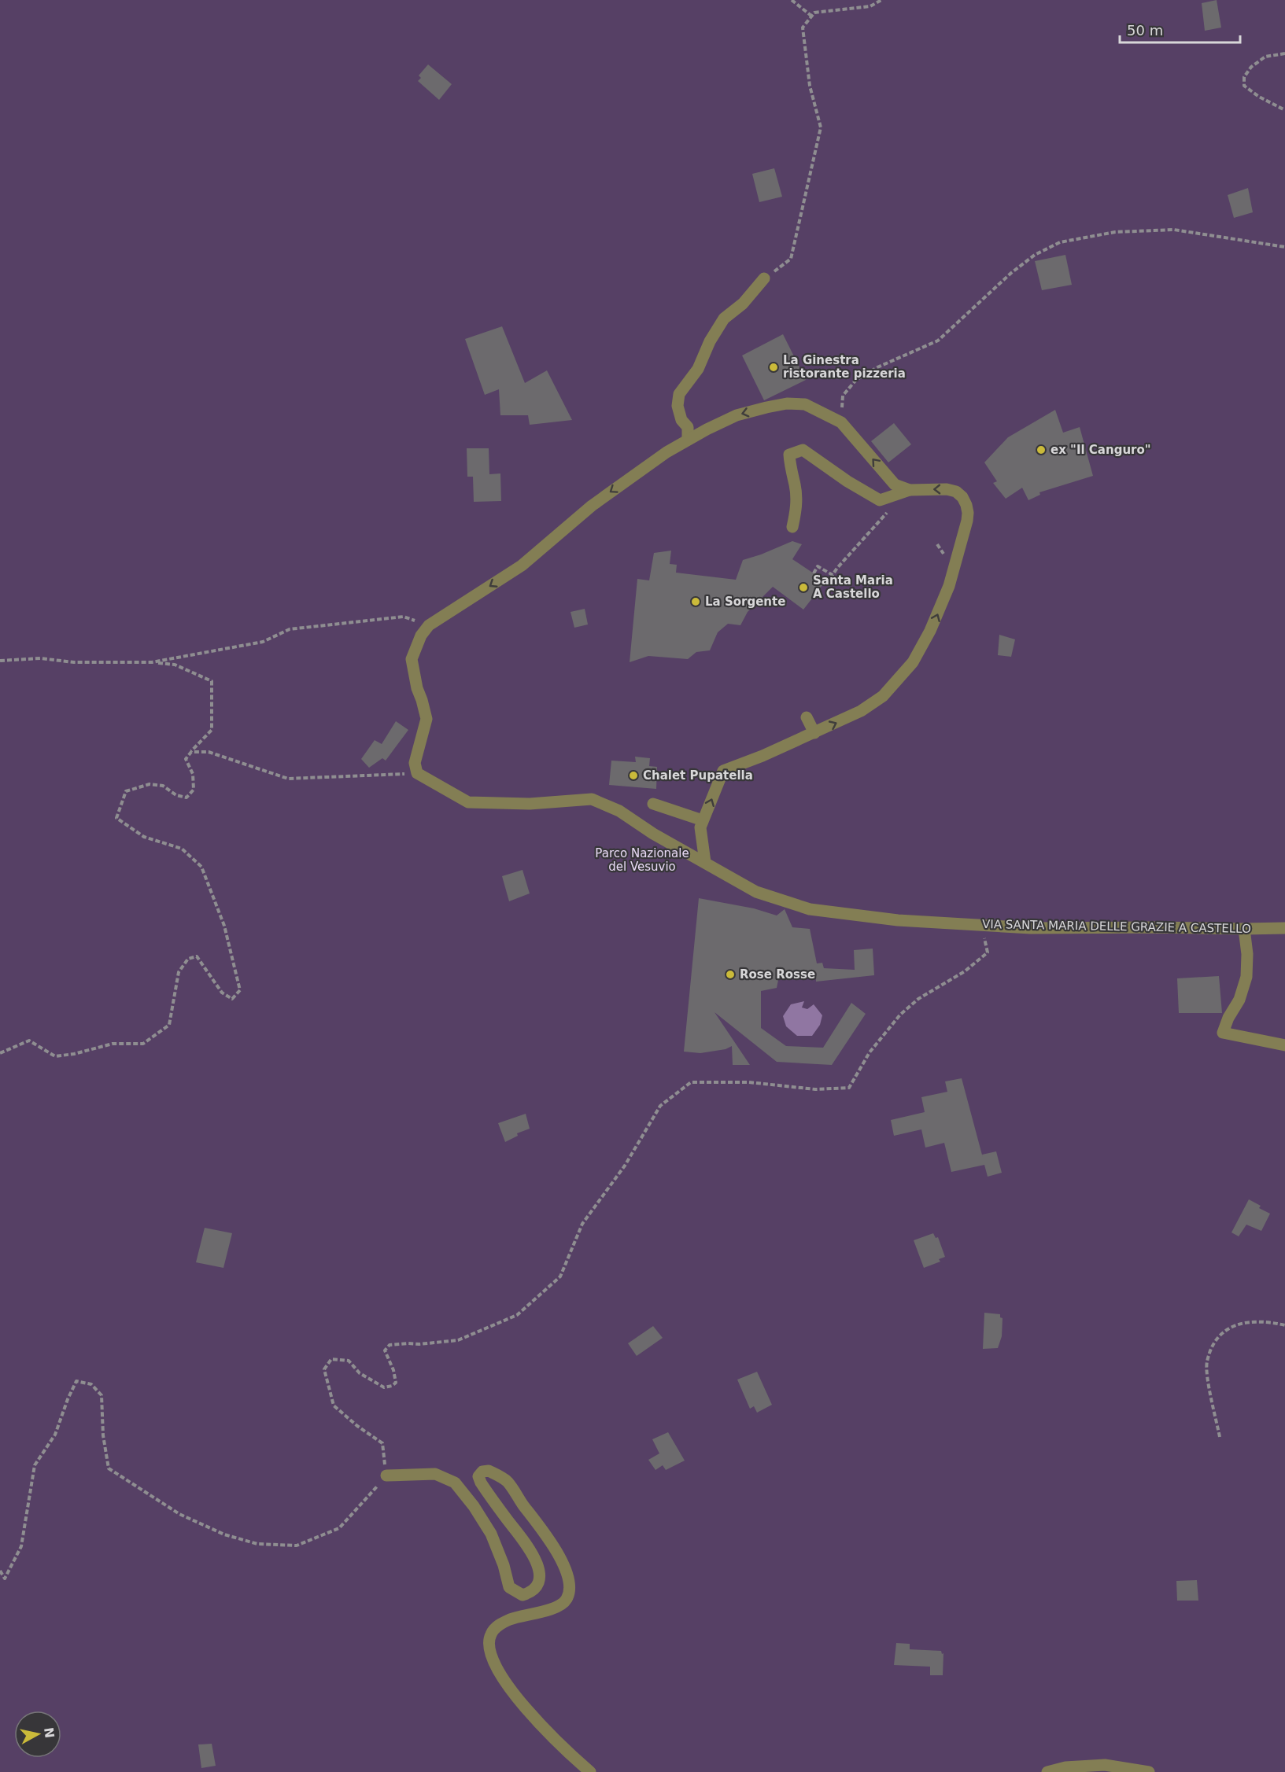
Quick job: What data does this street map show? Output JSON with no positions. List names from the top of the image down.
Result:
{
  "streets": {
    "street": ["VIA SANTA MARIA DELLE GRAZIE A CASTELLO"]
  },
  "parks": ["Parco Nazionale del Vesuvio"],
  "places": [
    "La Ginestra ristorante pizzeria",
    "ex \"Il Canguro\"",
    "Santa Maria A Castello",
    "La Sorgente",
    "Chalet Pupatella",
    "Rose Rosse"
  ],
  "scale_bar": "50 m",
  "north": "right"
}
